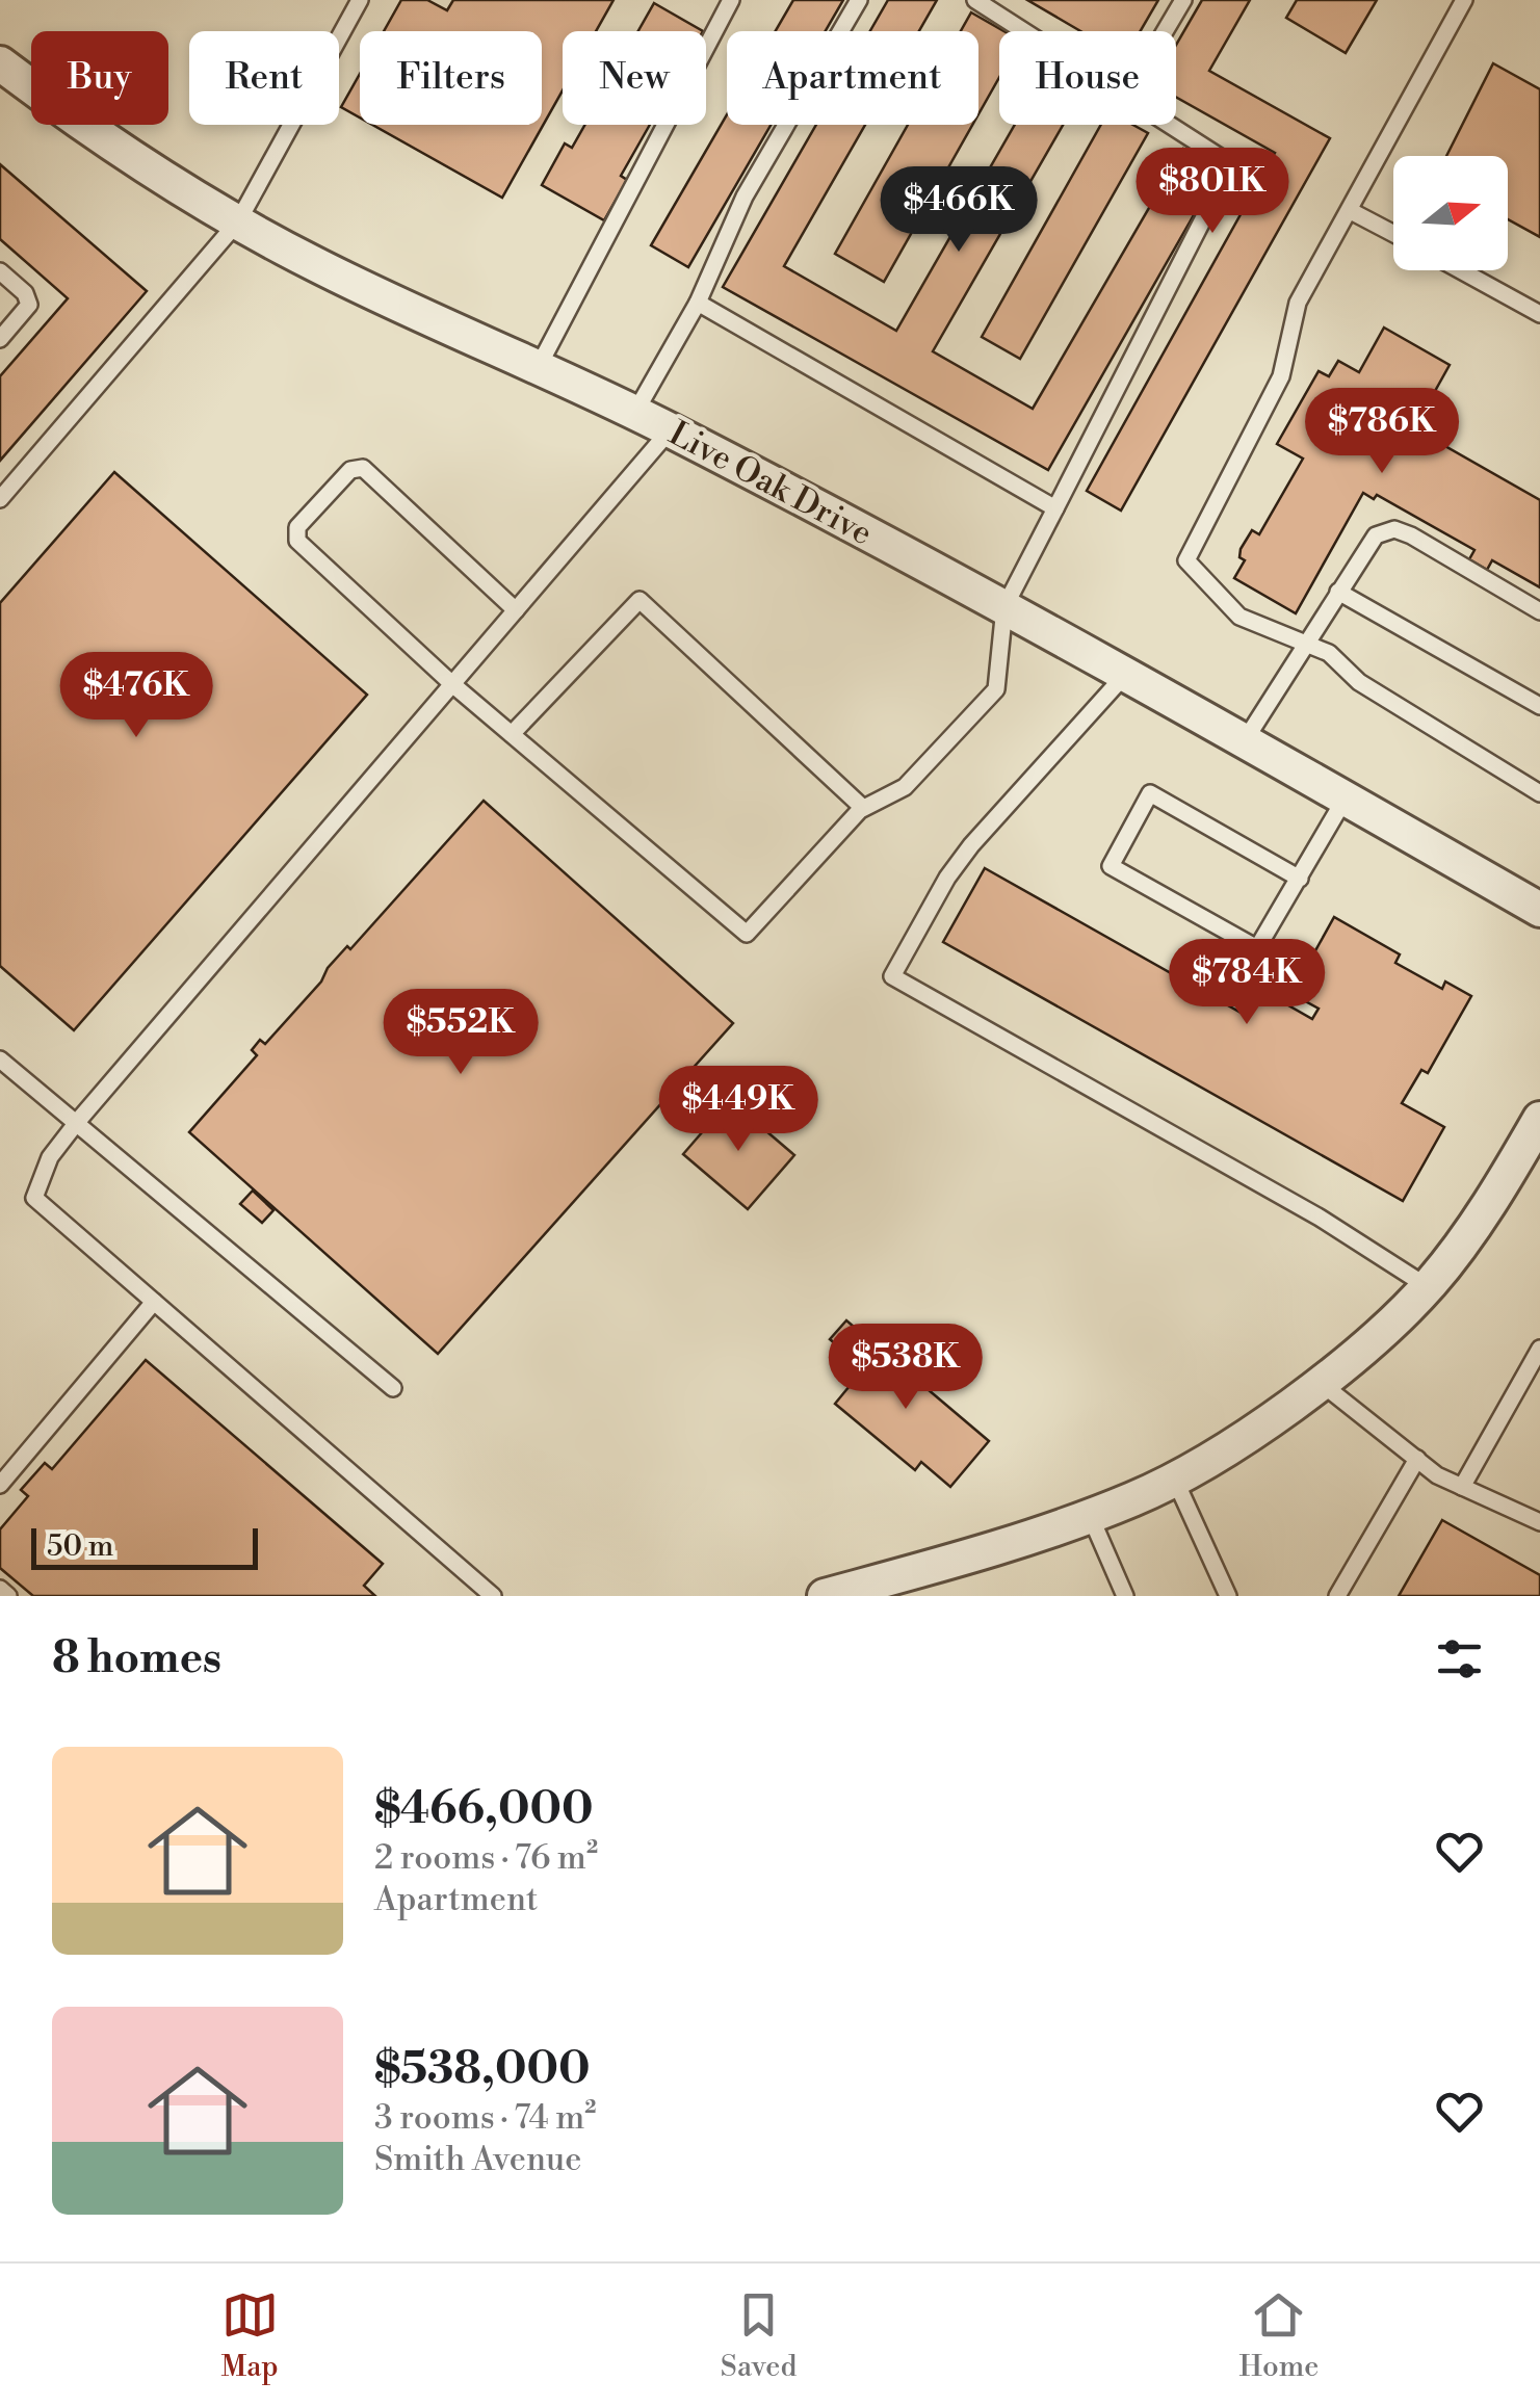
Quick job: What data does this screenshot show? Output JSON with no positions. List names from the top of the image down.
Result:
{
  "streets": {
    "street": ["Live Oak Drive"]
  },
  "scale_bar": "50 m",
  "north": "right",
  "page": {
    "chip": [
      "Buy",
      "Rent",
      "Filters",
      "New",
      "Apartment",
      "House"
    ],
    "price": [
      "$801K",
      "$466K",
      "$786K",
      "$476K",
      "$784K",
      "$552K",
      "$449K",
      "$538K"
    ],
    "scale": "50 m",
    "heading": "8 homes",
    "list": [
      {
        "name": "$466,000",
        "note": "2 rooms · 76 m² · Apartment"
      },
      {
        "name": "$538,000",
        "note": "3 rooms · 74 m² · Smith Avenue"
      }
    ],
    "tabs": ["Map", "Saved", "Home"]
  }
}
